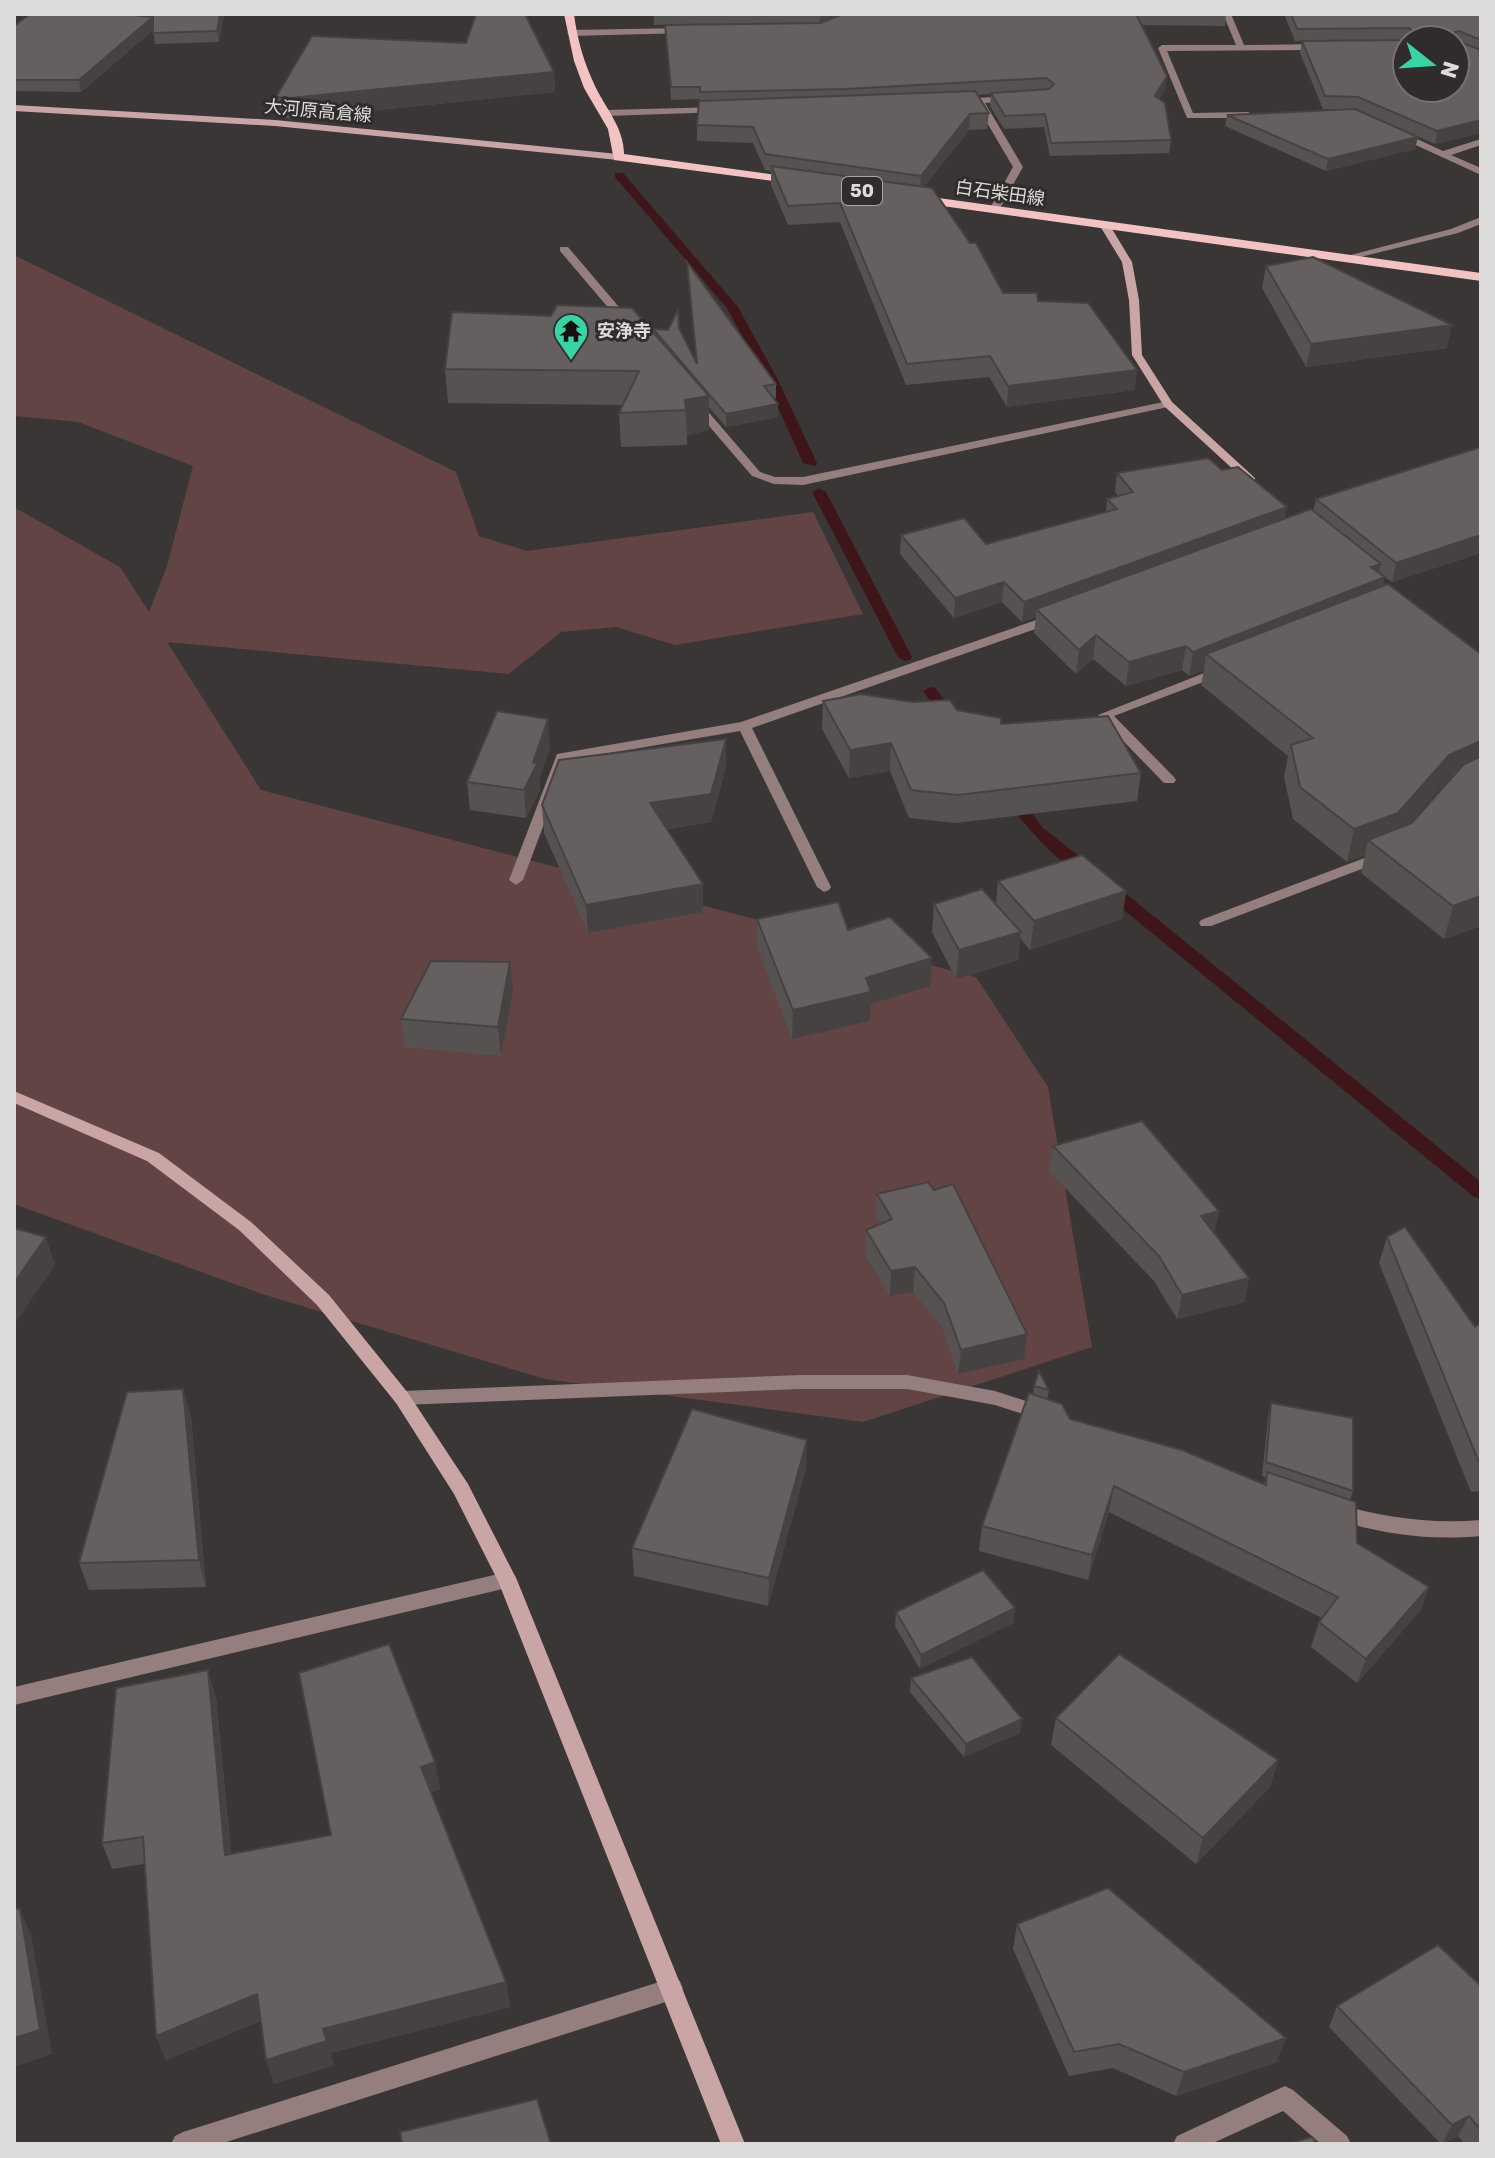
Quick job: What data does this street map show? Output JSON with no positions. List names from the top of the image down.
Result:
{
  "streets": {
    "main road": ["50", "白石柴田線"],
    "street": ["大河原高倉線"]
  },
  "places": {
    "temple": ["安浄寺"]
  },
  "north": "right"
}
